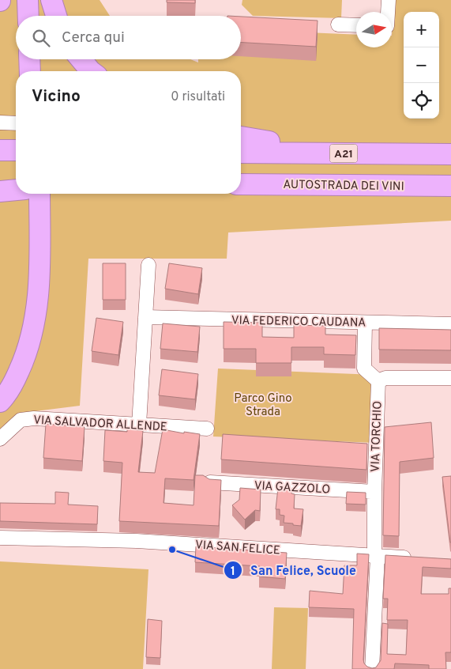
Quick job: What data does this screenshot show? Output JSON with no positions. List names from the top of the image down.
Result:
{
  "streets": {
    "highway": ["A21", "AUTOSTRADA DEI VINI"],
    "street": [
      "VIA FEDERICO CAUDANA",
      "VIA SALVADOR ALLENDE",
      "VIA TORCHIO",
      "VIA GAZZOLO",
      "VIA SAN FELICE"
    ]
  },
  "crossings": [
    ["VIA TORCHIO", "VIA GAZZOLO"],
    ["VIA TORCHIO", "VIA SAN FELICE"]
  ],
  "parks": ["Parco Gino Strada"],
  "places": ["San Felice, Scuole"],
  "north": "right",
  "page": {
    "map_buttons": ["+", "−"],
    "search": "Cerca qui",
    "heading": ["Vicino", "0 risultati"]
  }
}
